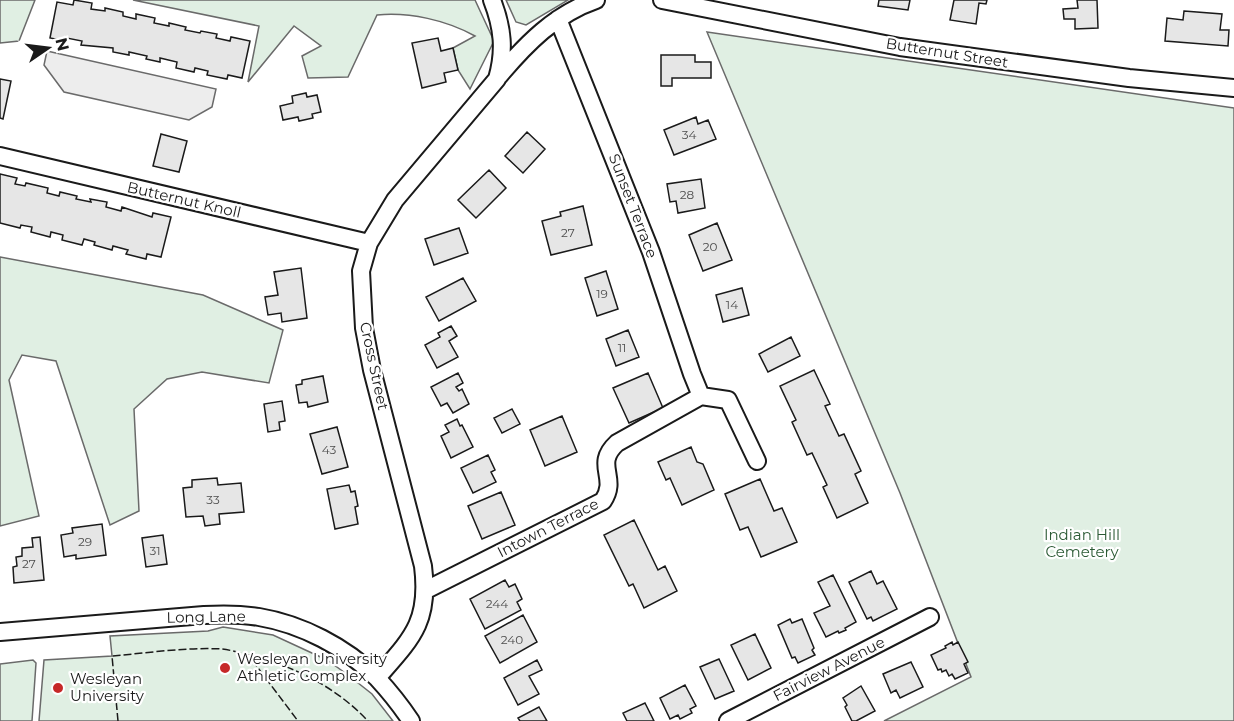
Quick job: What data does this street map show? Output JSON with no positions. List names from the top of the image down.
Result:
{
  "streets": {
    "street": [
      "Butternut Street",
      "Butternut Knoll",
      "Sunset Terrace",
      "Cross Street",
      "Intown Terrace",
      "Long Lane",
      "Fairview Avenue"
    ]
  },
  "crossings": [
    ["Butternut Knoll", "Cross Street"],
    ["Sunset Terrace", "Cross Street"],
    ["Sunset Terrace", "Intown Terrace"],
    ["Cross Street", "Intown Terrace"],
    ["Cross Street", "Long Lane"]
  ],
  "parks": ["Indian Hill Cemetery"],
  "places": ["Wesleyan University Athletic Complex", "Wesleyan University"],
  "house_numbers": [
    "34",
    "28",
    "27",
    "20",
    "19",
    "14",
    "11",
    "43",
    "33",
    "29",
    "31",
    "27",
    "244",
    "240"
  ],
  "north": "right"
}
